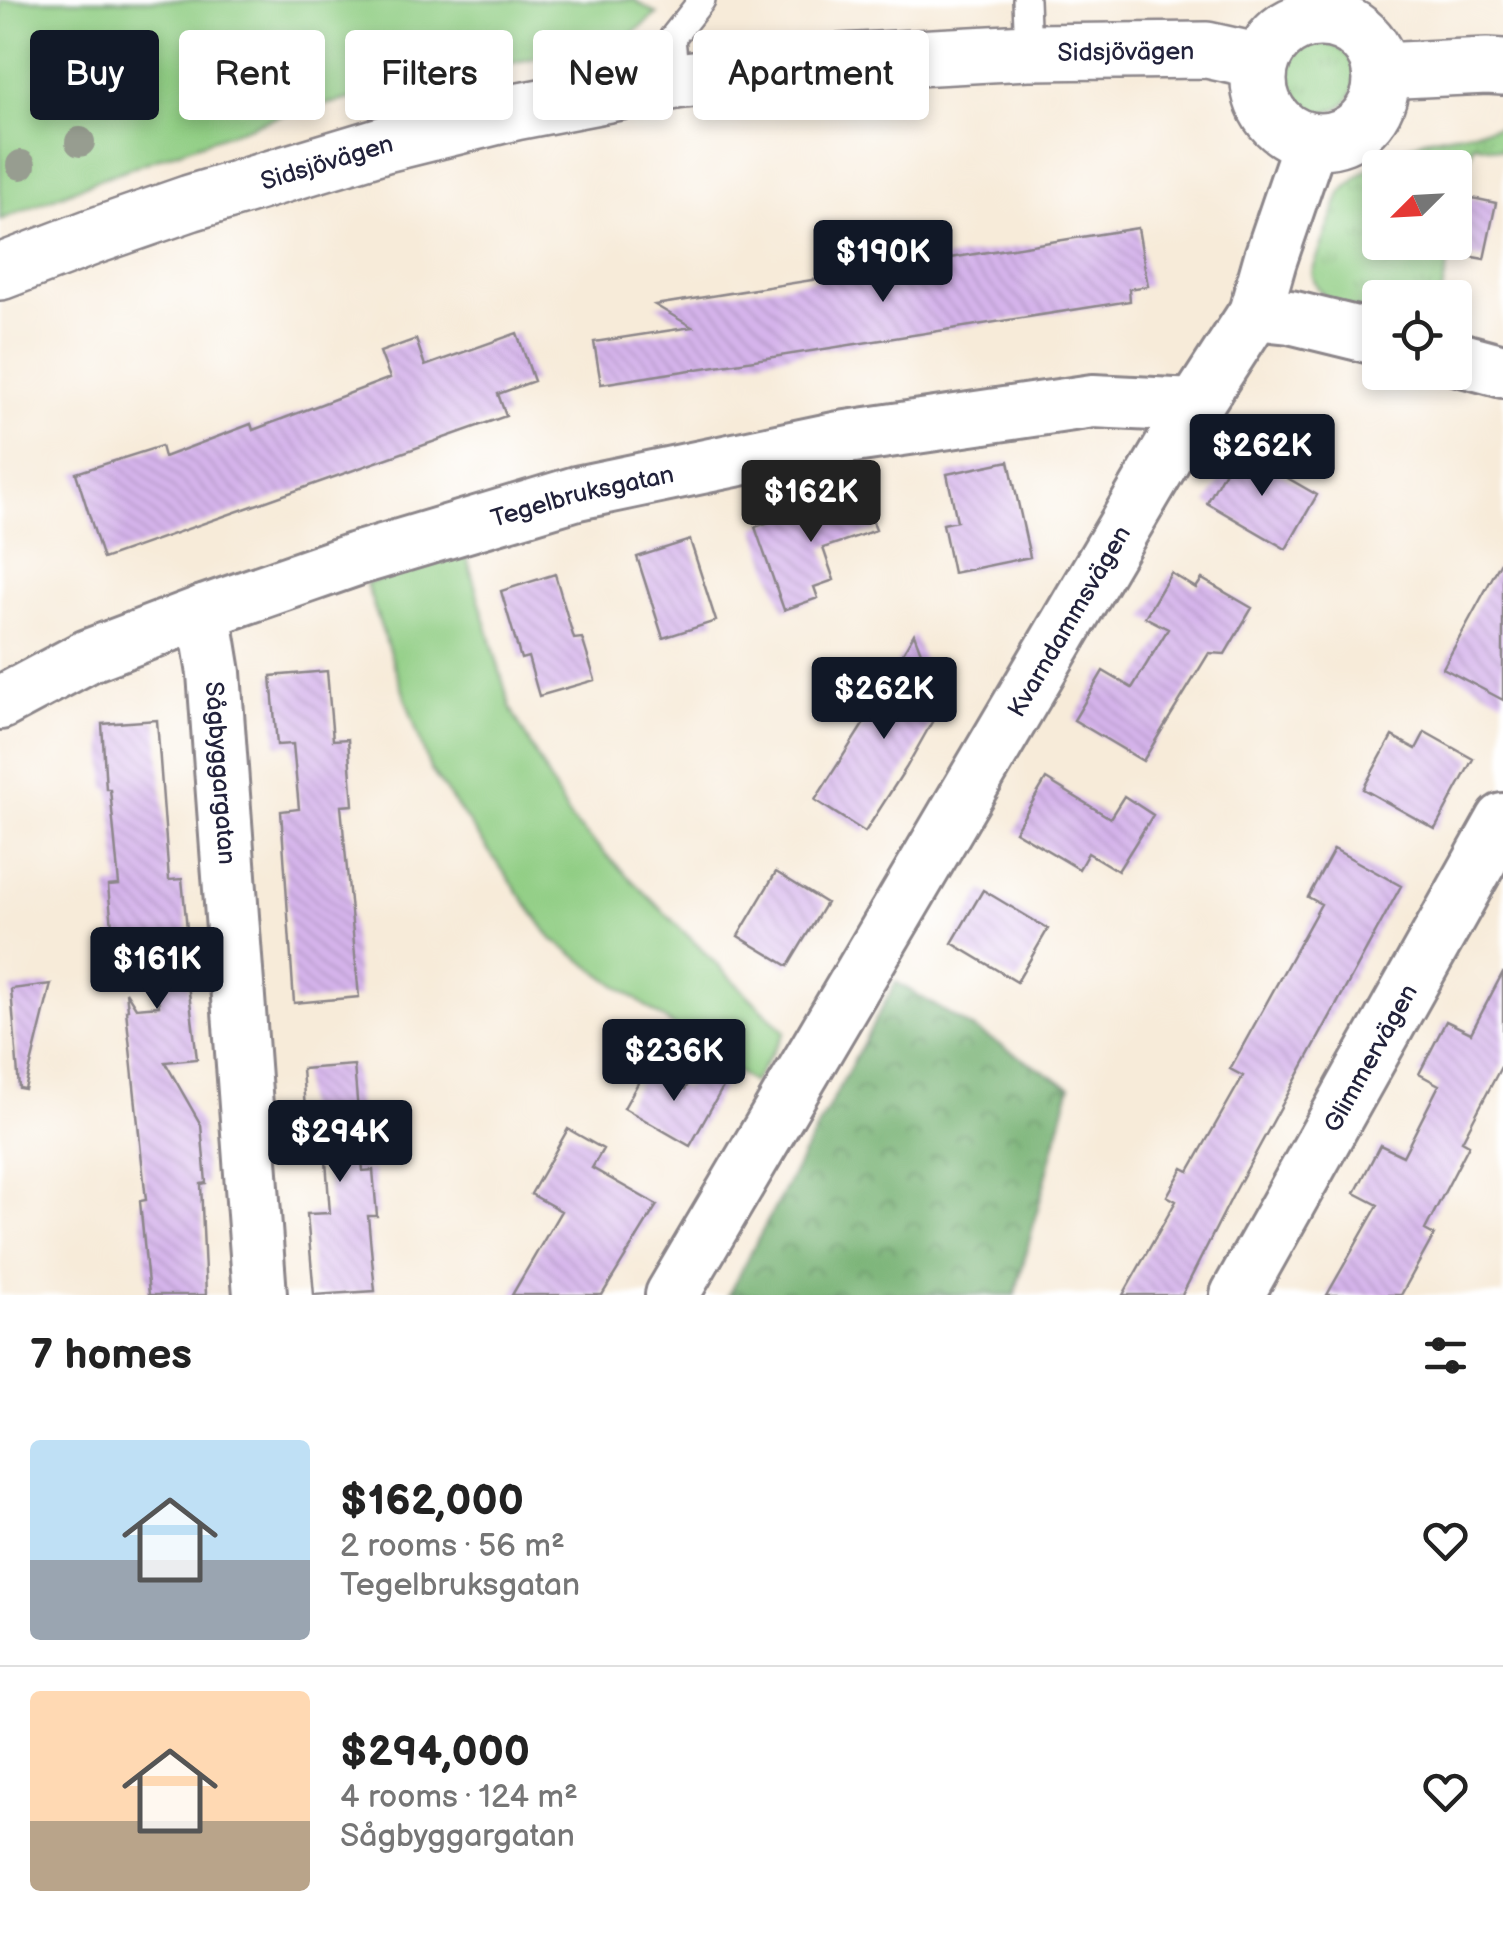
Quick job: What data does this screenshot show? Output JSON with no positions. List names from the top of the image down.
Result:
{
  "streets": {
    "main road": ["Sidsjövägen"],
    "street": [
      "Tegelbruksgatan",
      "Kvarndammsvägen",
      "Sågbyggargatan",
      "Glimmervägen"
    ]
  },
  "crossings": [
    ["Sidsjövägen", "Kvarndammsvägen"],
    ["Tegelbruksgatan", "Kvarndammsvägen"],
    ["Tegelbruksgatan", "Sågbyggargatan"]
  ],
  "north": "bottom left",
  "page": {
    "chip": [
      "Buy",
      "Rent",
      "Filters",
      "New",
      "Apartment"
    ],
    "price": [
      "$190K",
      "$262K",
      "$162K",
      "$262K",
      "$161K",
      "$236K",
      "$294K"
    ],
    "heading": "7 homes",
    "list": [
      {
        "name": "$162,000",
        "note": "2 rooms · 56 m² · Tegelbruksgatan"
      },
      {
        "name": "$294,000",
        "note": "4 rooms · 124 m² · Sågbyggargatan"
      }
    ]
  }
}
